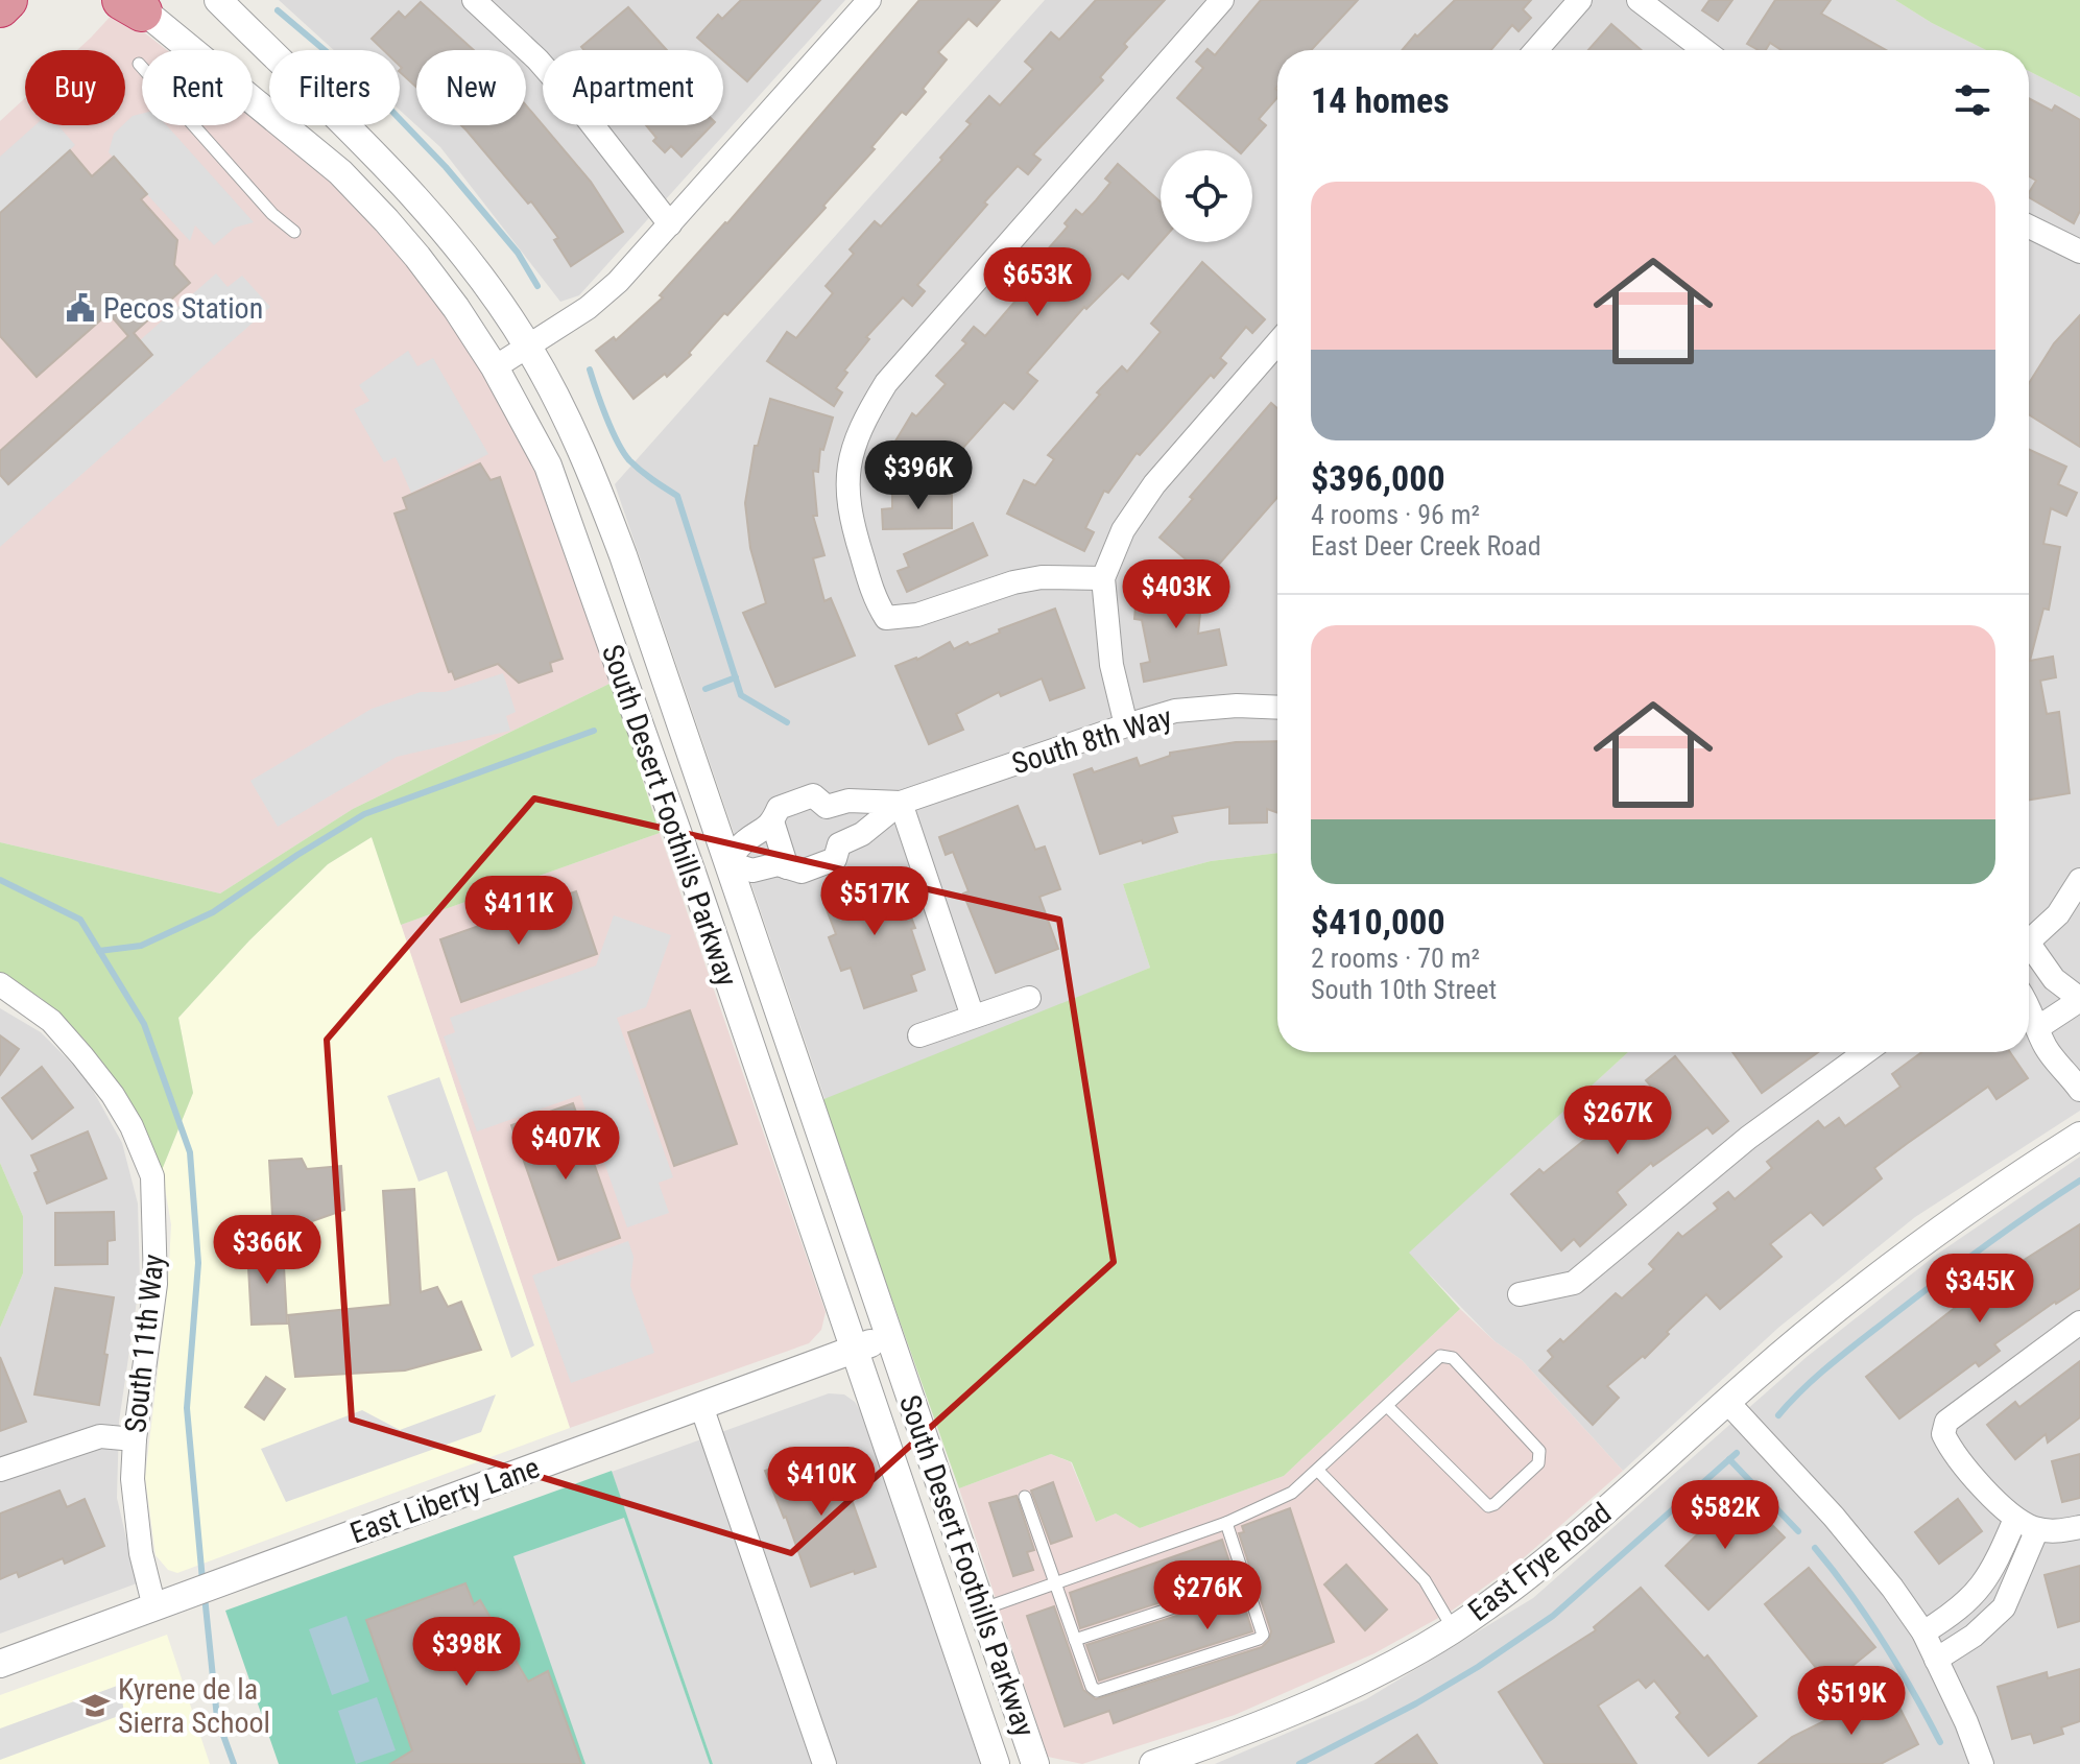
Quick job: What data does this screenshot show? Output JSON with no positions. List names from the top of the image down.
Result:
{
  "streets": {
    "street": [
      "South 8th Way",
      "South Desert Foothills Parkway",
      "South 11th Way",
      "East Liberty Lane",
      "East Frye Road"
    ]
  },
  "crossings": [
    ["South 8th Way", "South Desert Foothills Parkway"],
    ["South Desert Foothills Parkway", "East Liberty Lane"],
    ["South 11th Way", "East Liberty Lane"]
  ],
  "places": {
    "public building": ["Pecos Station"],
    "school or university": ["Kyrene de la Sierra School"]
  },
  "page": {
    "chip": [
      "Buy",
      "Rent",
      "Filters",
      "New",
      "Apartment"
    ],
    "heading": "14 homes",
    "list": [
      {
        "name": "$396,000",
        "note": "4 rooms · 96 m² · East Deer Creek Road"
      },
      {
        "name": "$410,000",
        "note": "2 rooms · 70 m² · South 10th Street"
      }
    ],
    "price": [
      "$653K",
      "$396K",
      "$403K",
      "$517K",
      "$411K",
      "$267K",
      "$407K",
      "$366K",
      "$345K",
      "$410K",
      "$582K",
      "$276K",
      "$398K",
      "$519K"
    ]
  }
}
